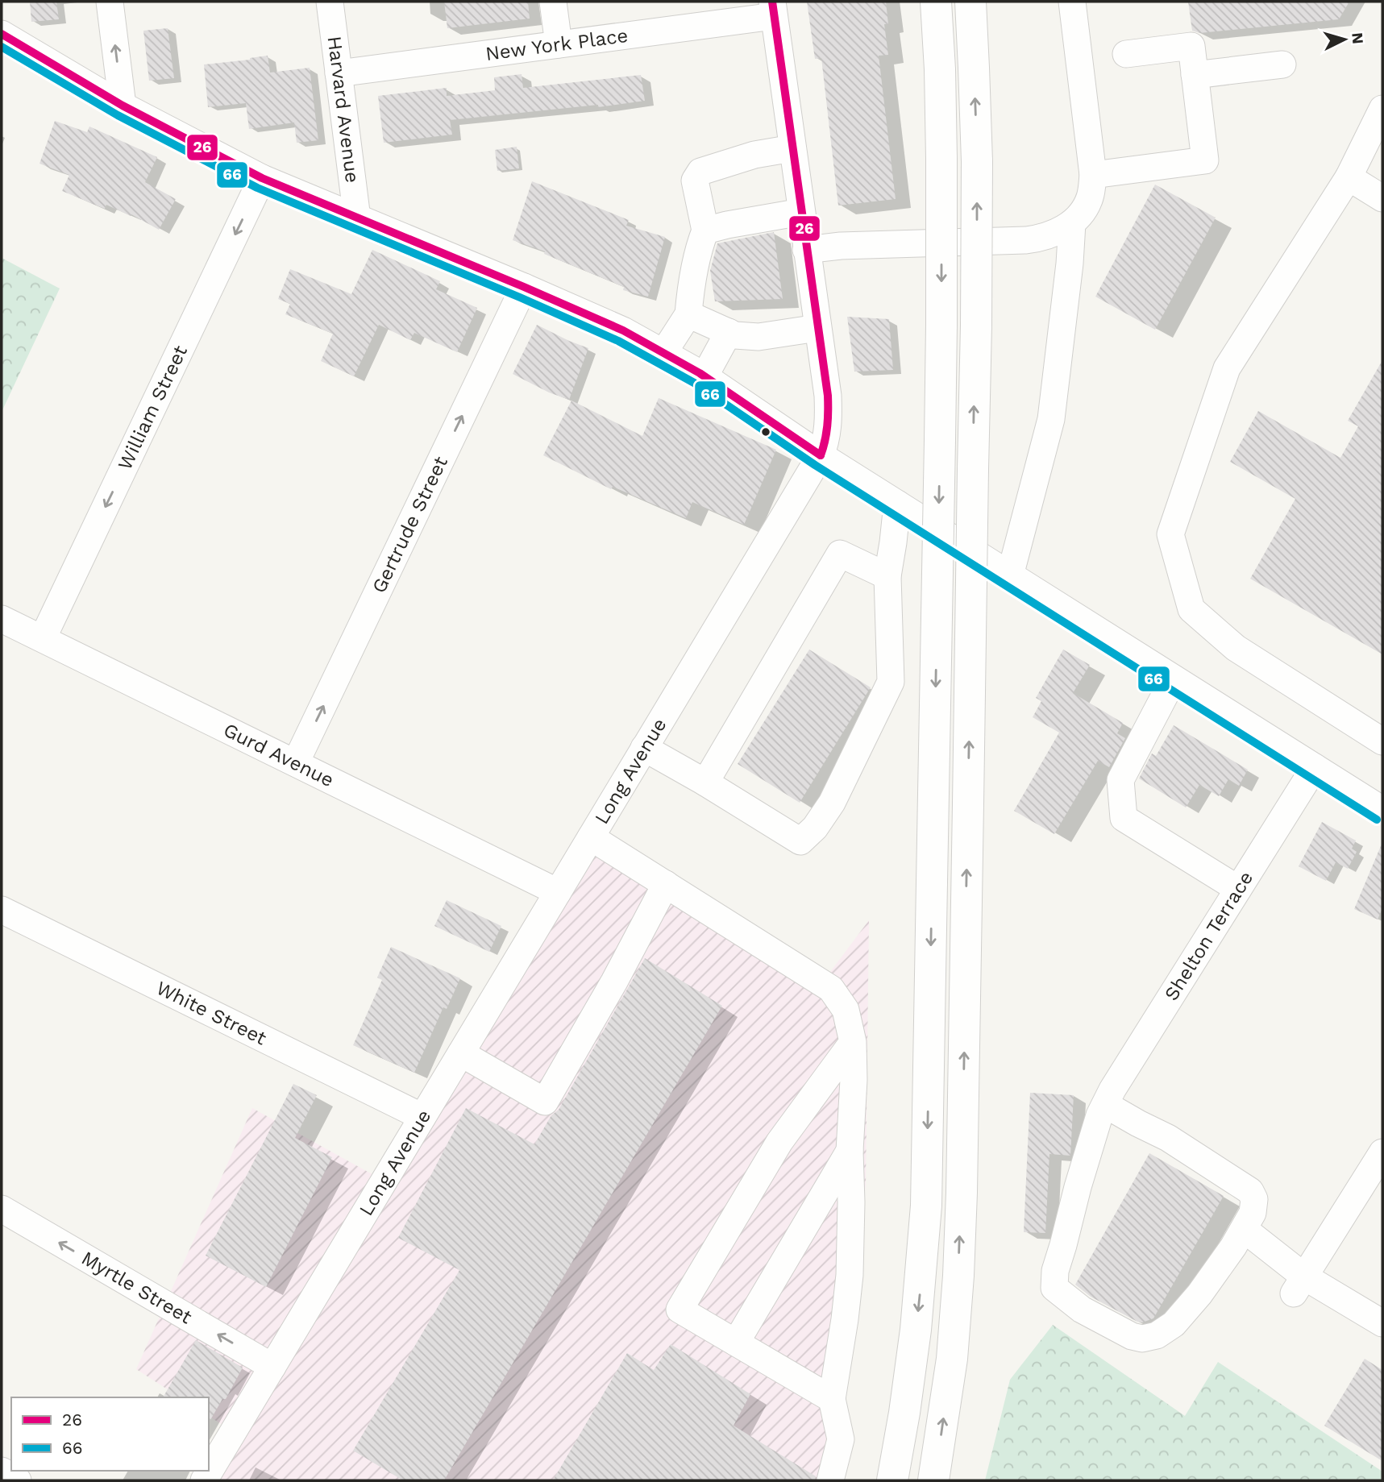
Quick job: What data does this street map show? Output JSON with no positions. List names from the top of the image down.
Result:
{
  "streets": {
    "street": [
      "New York Place",
      "Harvard Avenue",
      "William Street",
      "Gertrude Street",
      "Gurd Avenue",
      "Long Avenue",
      "Shelton Terrace",
      "White Street",
      "Myrtle Street"
    ]
  },
  "crossings": [
    ["New York Place", "Harvard Avenue"],
    ["New York Place", "Long Avenue"],
    ["William Street", "Gurd Avenue"],
    ["Gertrude Street", "Gurd Avenue"],
    ["Gurd Avenue", "Long Avenue"],
    ["Long Avenue", "White Street"],
    ["Long Avenue", "Myrtle Street"]
  ],
  "one_way": ["William Street", "Gertrude Street", "Myrtle Street"],
  "lines": ["transit line 26", "transit line 66"],
  "legend": ["26", "66"],
  "north": "right"
}
